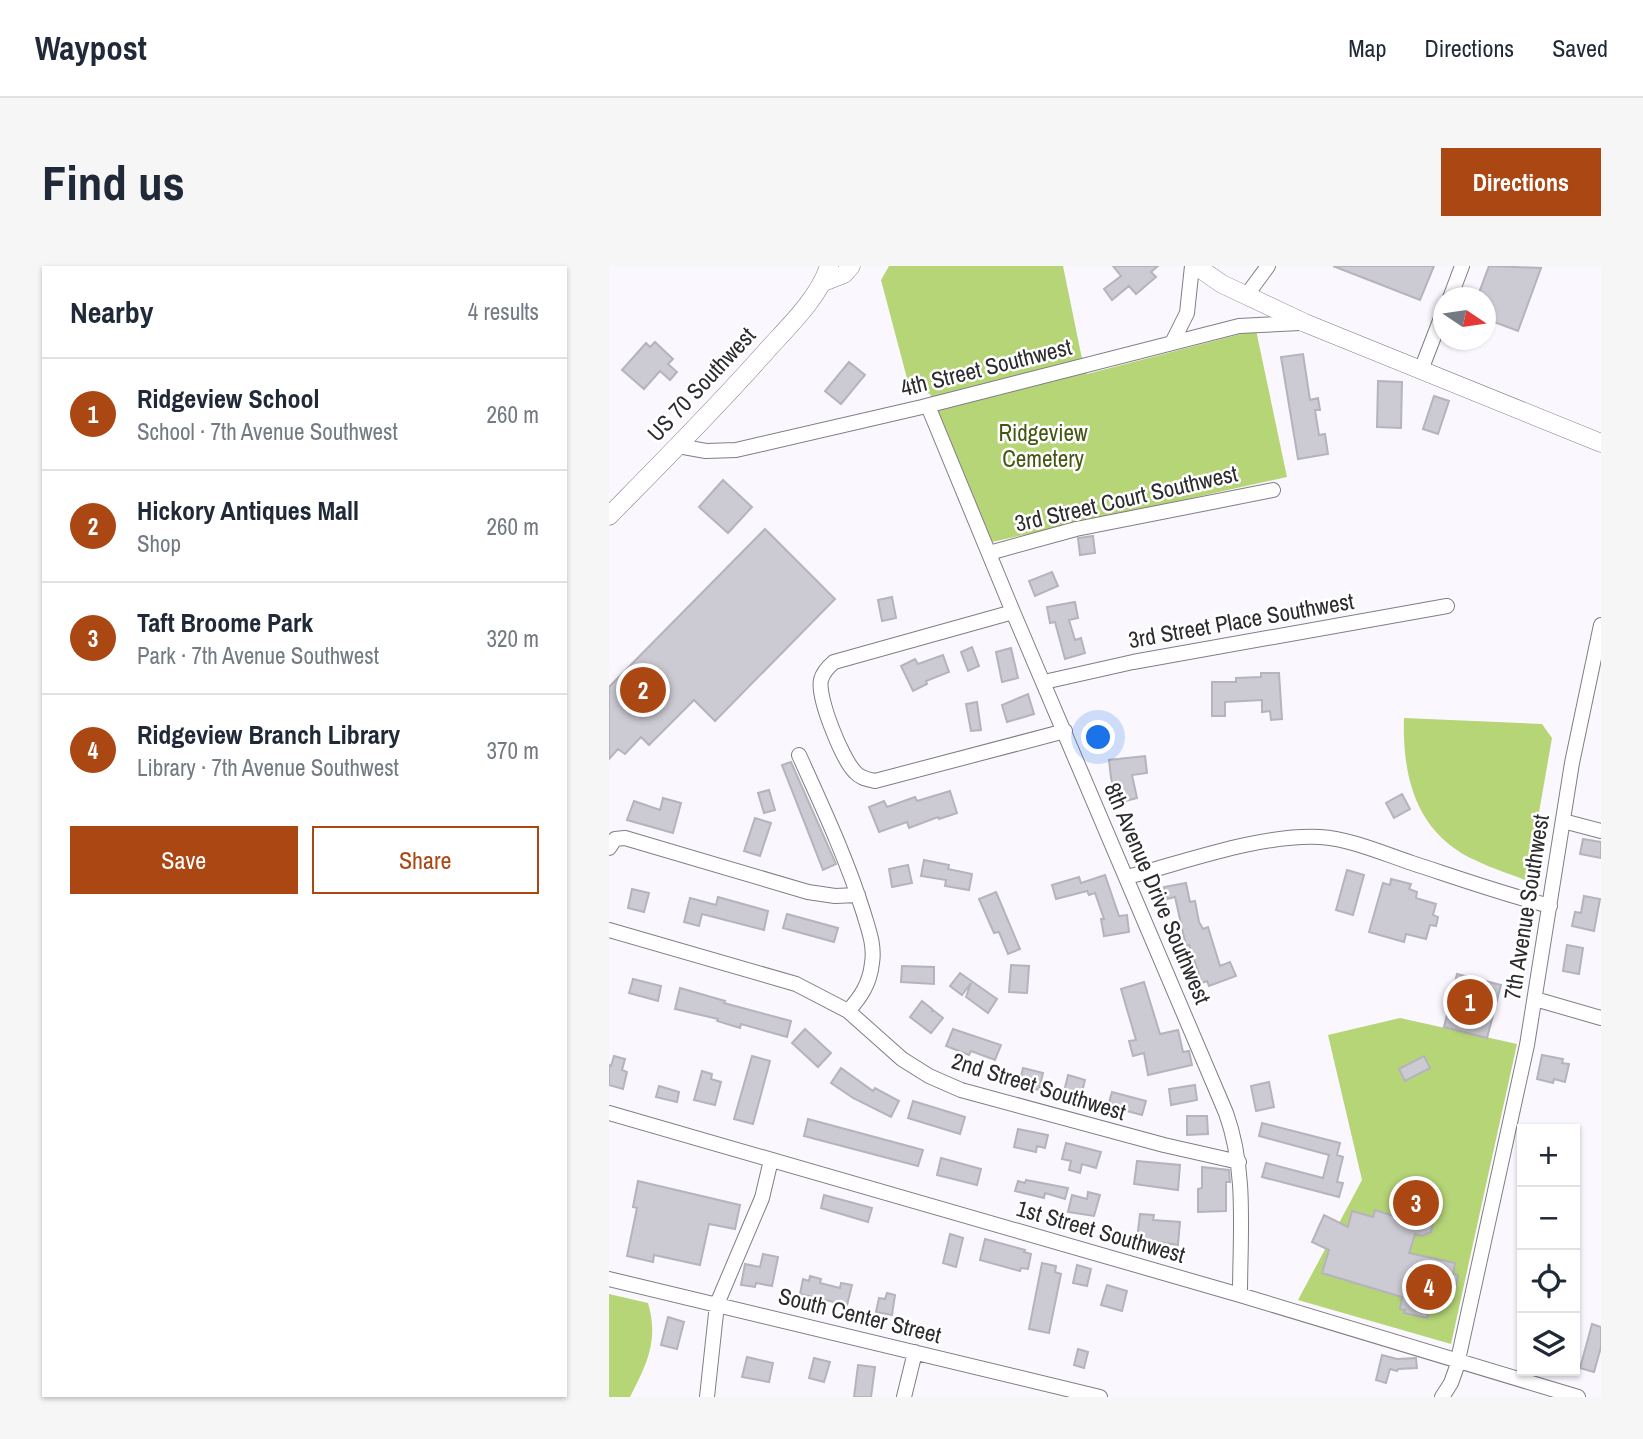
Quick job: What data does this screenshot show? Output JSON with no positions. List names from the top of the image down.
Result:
{
  "streets": {
    "main road": ["US 70 Southwest"],
    "street": [
      "4th Street Southwest",
      "3rd Street Court Southwest",
      "3rd Street Place Southwest",
      "8th Avenue Drive Southwest",
      "7th Avenue Southwest",
      "2nd Street Southwest",
      "1st Street Southwest",
      "South Center Street"
    ]
  },
  "crossings": [
    ["4th Street Southwest", "US 70 Southwest"],
    ["4th Street Southwest", "8th Avenue Drive Southwest"],
    ["3rd Street Court Southwest", "8th Avenue Drive Southwest"],
    ["3rd Street Place Southwest", "8th Avenue Drive Southwest"],
    ["8th Avenue Drive Southwest", "2nd Street Southwest"],
    ["8th Avenue Drive Southwest", "1st Street Southwest"],
    ["7th Avenue Southwest", "1st Street Southwest"]
  ],
  "parks": ["Ridgeview Cemetery"],
  "north": "right",
  "page": {
    "header": "Waypost",
    "nav": ["Map", "Directions", "Saved"],
    "buttons": [
      "Directions",
      ["Save", "Share"]
    ],
    "title": "Find us",
    "heading": ["Nearby", "4 results"],
    "list": [
      {
        "mark": "1",
        "name": "Ridgeview School",
        "note": "School · 7th Avenue Southwest",
        "value": "260 m"
      },
      {
        "mark": "2",
        "name": "Hickory Antiques Mall",
        "note": "Shop",
        "value": "260 m"
      },
      {
        "mark": "3",
        "name": "Taft Broome Park",
        "note": "Park · 7th Avenue Southwest",
        "value": "320 m"
      },
      {
        "mark": "4",
        "name": "Ridgeview Branch Library",
        "note": "Library · 7th Avenue Southwest",
        "value": "370 m"
      }
    ],
    "pins": [
      "2",
      "1",
      "3",
      "4"
    ],
    "map_buttons": ["+", "−"]
  }
}
